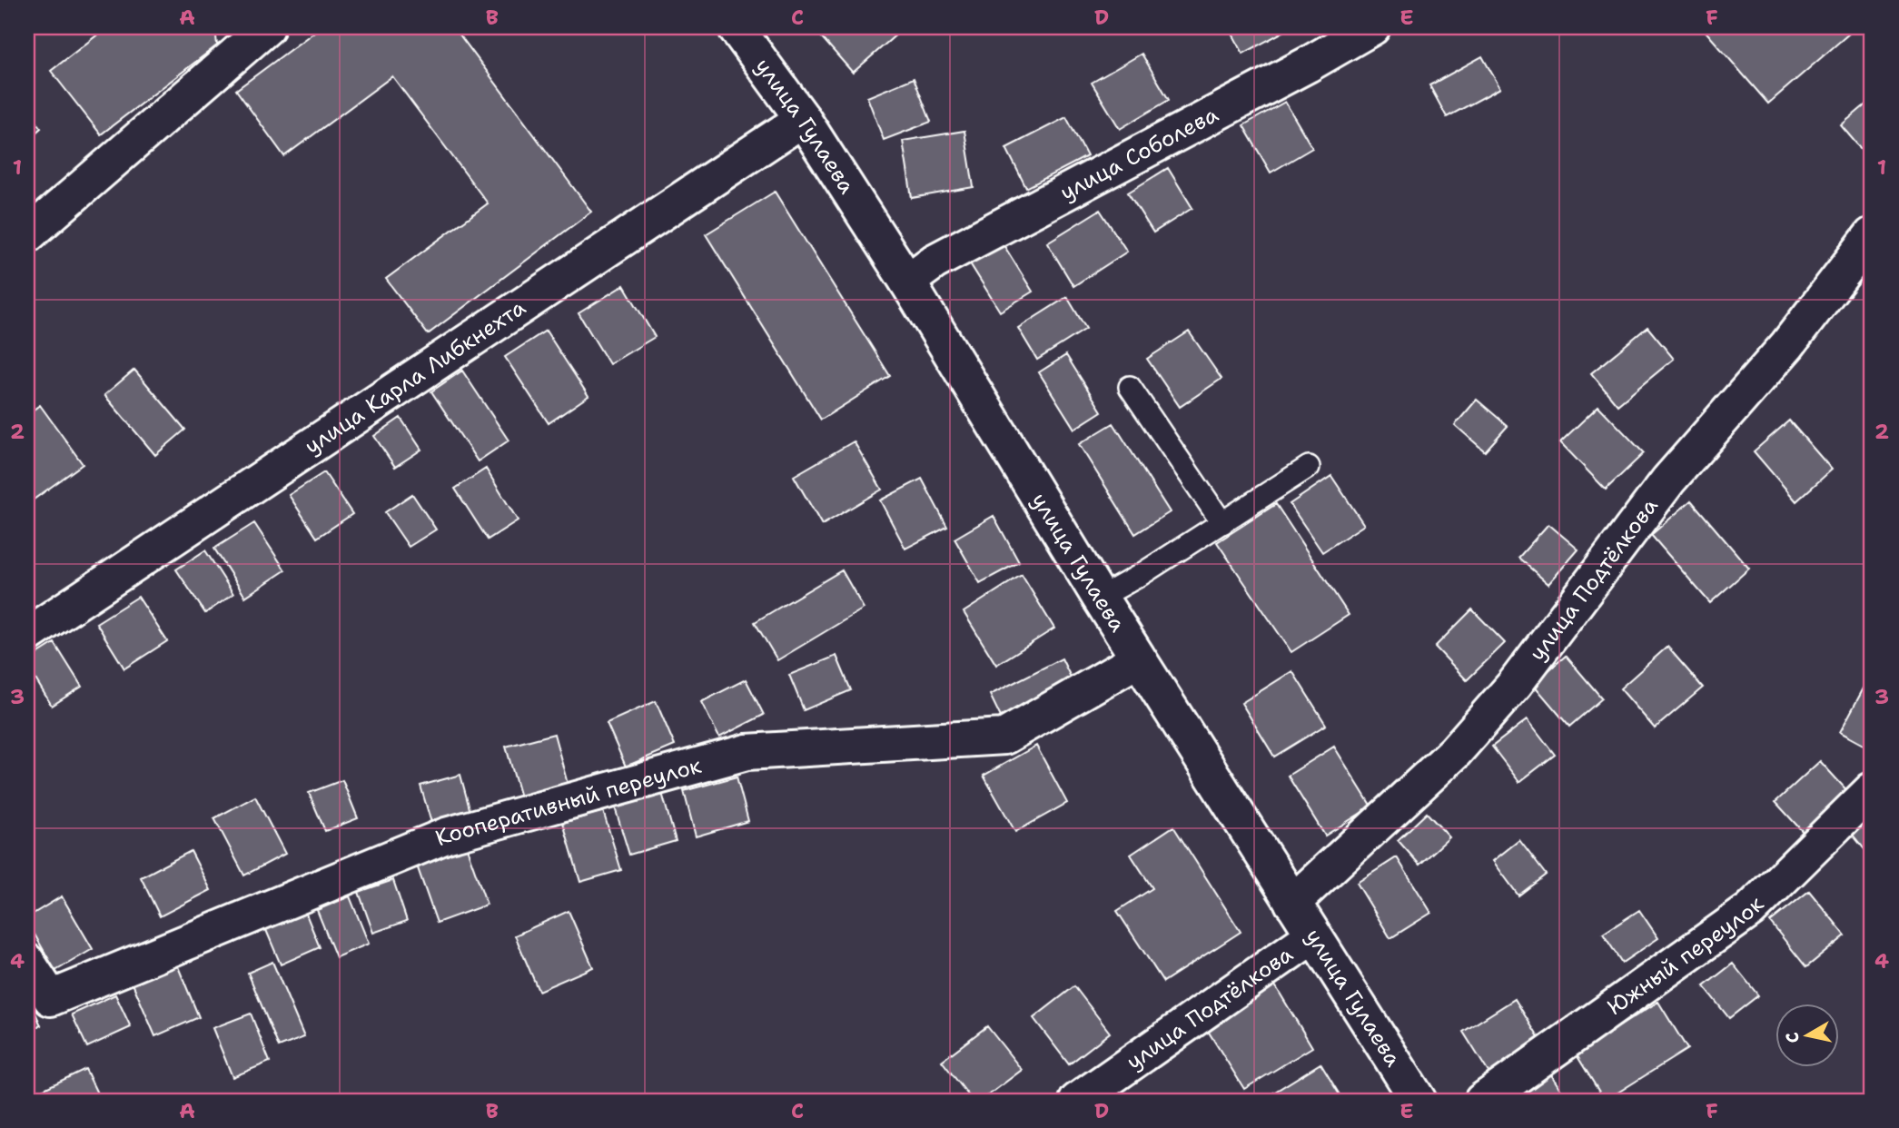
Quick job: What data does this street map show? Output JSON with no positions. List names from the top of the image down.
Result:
{
  "streets": {
    "street": [
      "улица Гулаева",
      "улица Соболева",
      "улица Карла Либкнехта",
      "улица Подтёлкова",
      "Кооперативный переулок",
      "Южный переулок"
    ]
  },
  "crossings": [
    ["улица Гулаева", "улица Соболева"],
    ["улица Гулаева", "улица Карла Либкнехта"],
    ["улица Гулаева", "улица Подтёлкова"],
    ["улица Гулаева", "Кооперативный переулок"]
  ],
  "north": "left",
  "grid": {
    "columns": [
      "A",
      "B",
      "C",
      "D",
      "E",
      "F"
    ],
    "rows": [
      "1",
      "2",
      "3",
      "4"
    ]
  }
}
